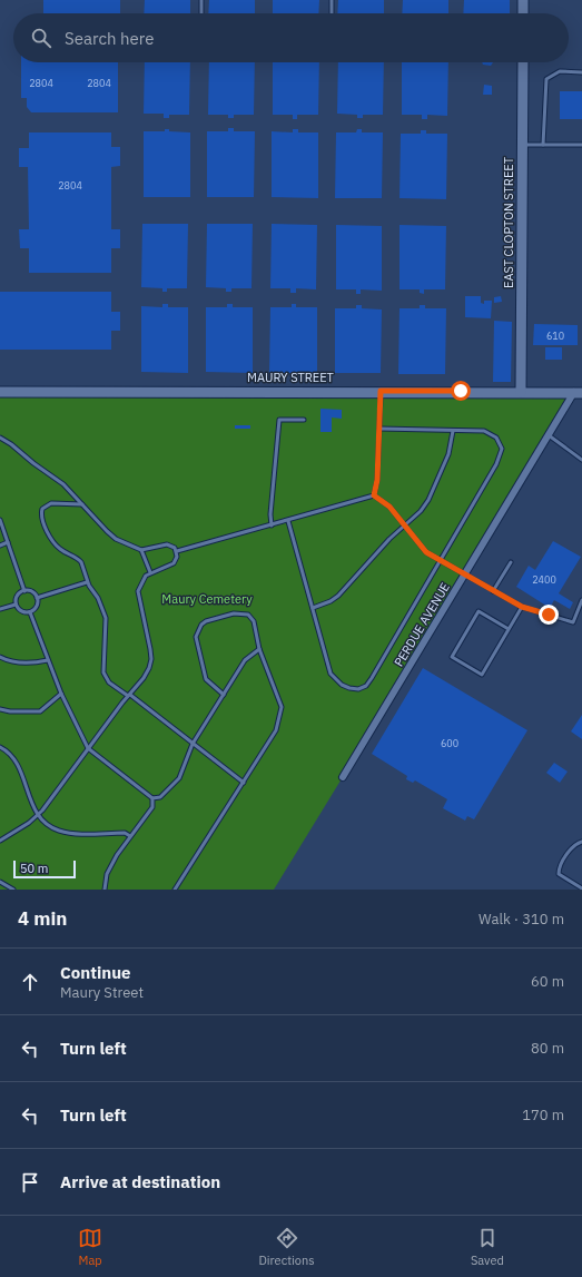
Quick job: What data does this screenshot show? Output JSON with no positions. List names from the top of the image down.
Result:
{
  "streets": {
    "street": ["EAST CLOPTON STREET", "MAURY STREET", "PERDUE AVENUE"]
  },
  "crossings": [
    ["EAST CLOPTON STREET", "MAURY STREET"],
    ["MAURY STREET", "PERDUE AVENUE"]
  ],
  "parks": ["Maury Cemetery"],
  "house_numbers": [
    "2804",
    "2804",
    "2804",
    "610",
    "2400",
    "600"
  ],
  "scale_bar": "50 m",
  "page": {
    "search": "Search here",
    "scale": "50 m",
    "heading": ["4 min", "Walk · 310 m"],
    "list": [
      ["Continue", "Maury Street", "60 m"],
      ["Turn left", "80 m"],
      ["Turn left", "170 m"],
      "Arrive at destination"
    ],
    "nav": ["Map", "Directions", "Saved"]
  }
}
